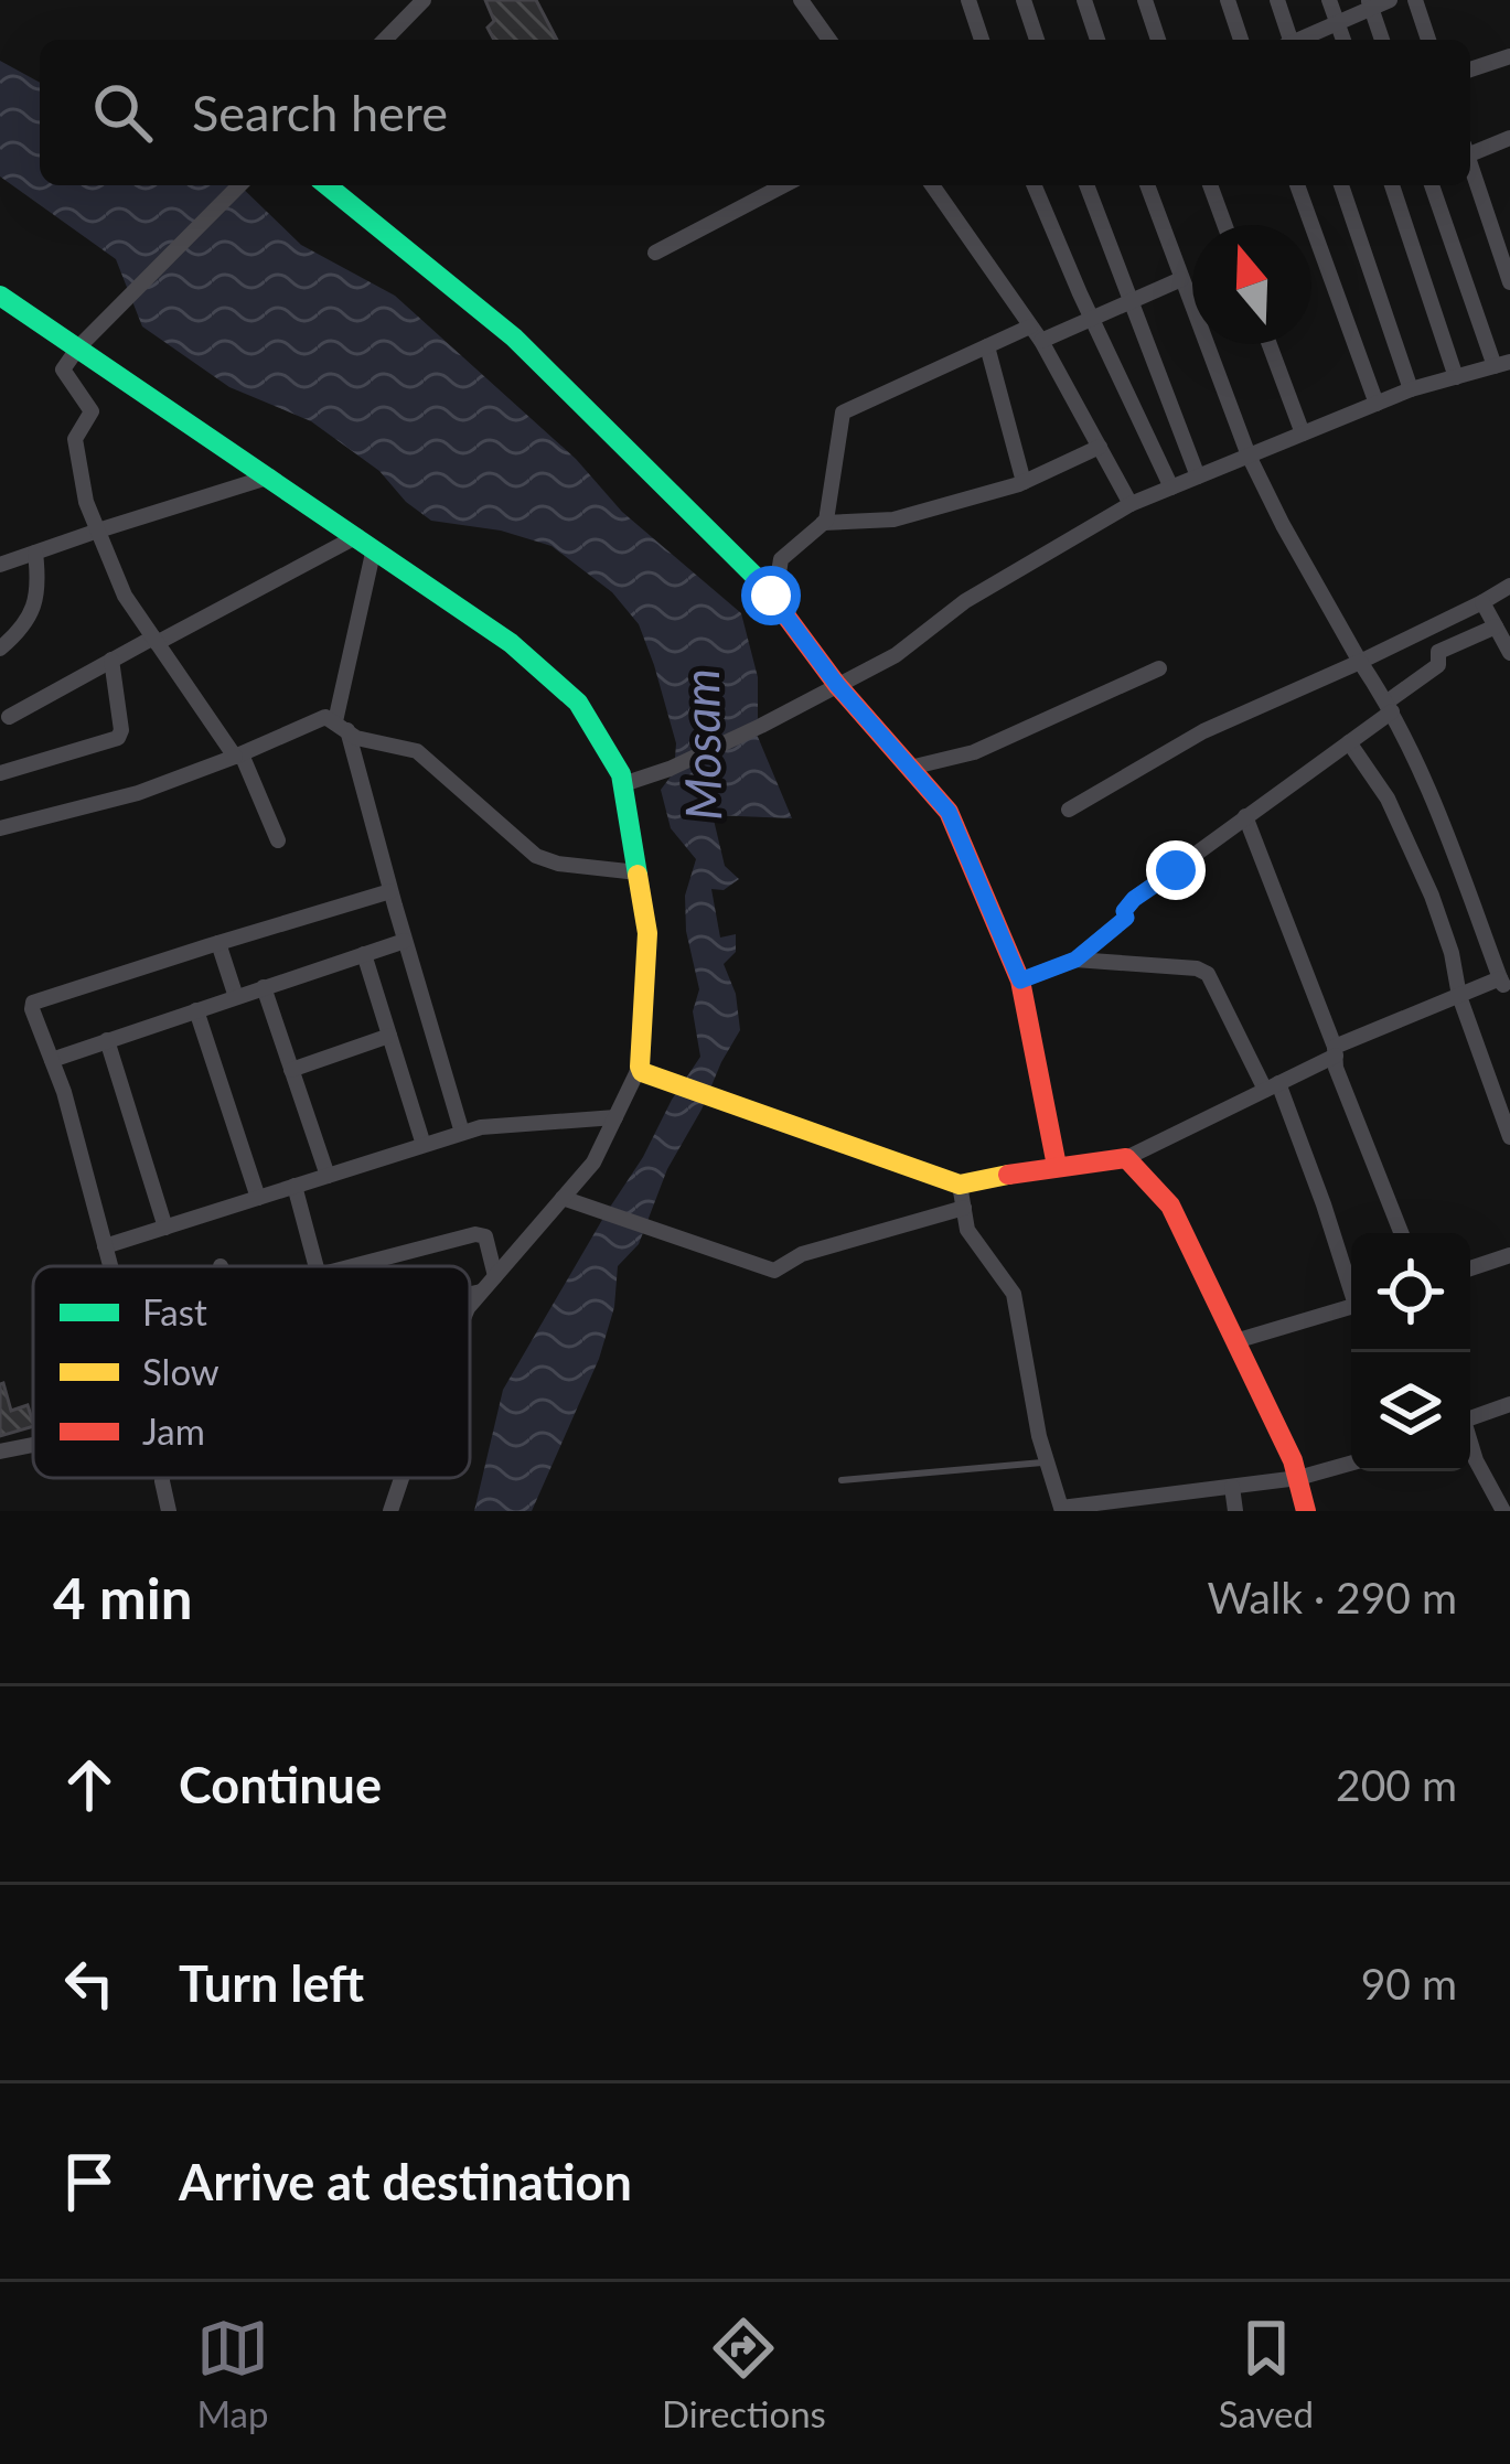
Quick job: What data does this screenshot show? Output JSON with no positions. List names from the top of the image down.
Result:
{
  "water": ["Mosam"],
  "legend": ["Fast", "Slow", "Jam"],
  "north": "top",
  "page": {
    "search": "Search here",
    "heading": ["4 min", "Walk · 290 m"],
    "list": [
      ["Continue", "200 m"],
      ["Turn left", "90 m"],
      "Arrive at destination"
    ],
    "nav": ["Map", "Directions", "Saved"]
  }
}
